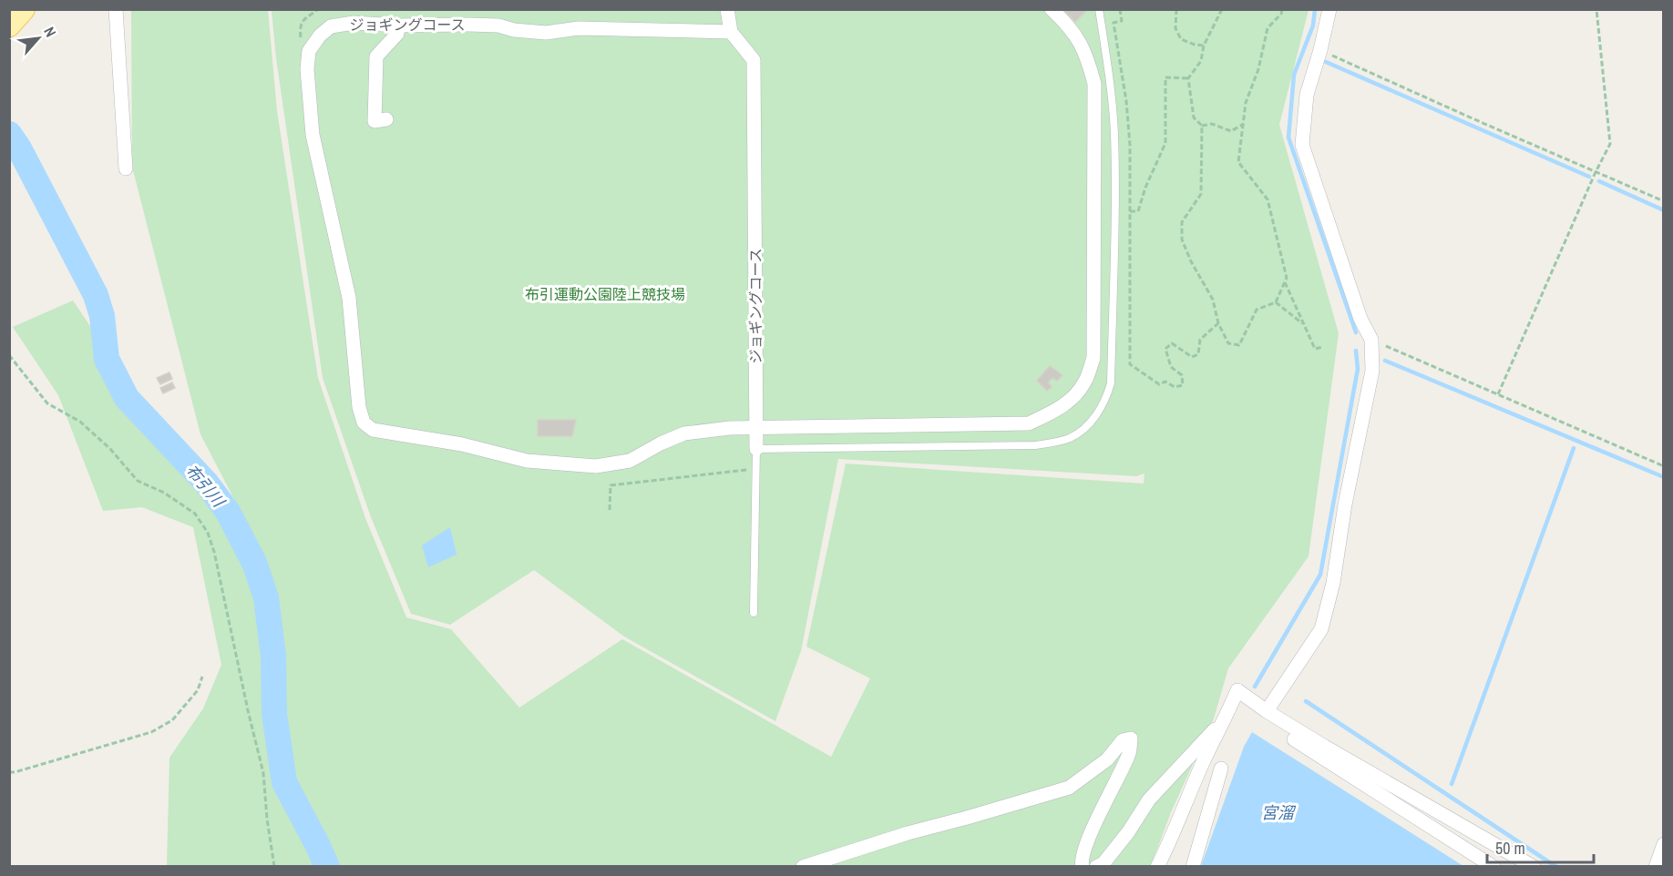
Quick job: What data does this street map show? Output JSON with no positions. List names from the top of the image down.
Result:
{
  "streets": {
    "street": ["ジョギングコース"]
  },
  "water": ["布引川", "宮溜"],
  "parks": ["布引運動公園陸上競技場"],
  "scale_bar": "50 m",
  "north": "top right"
}
